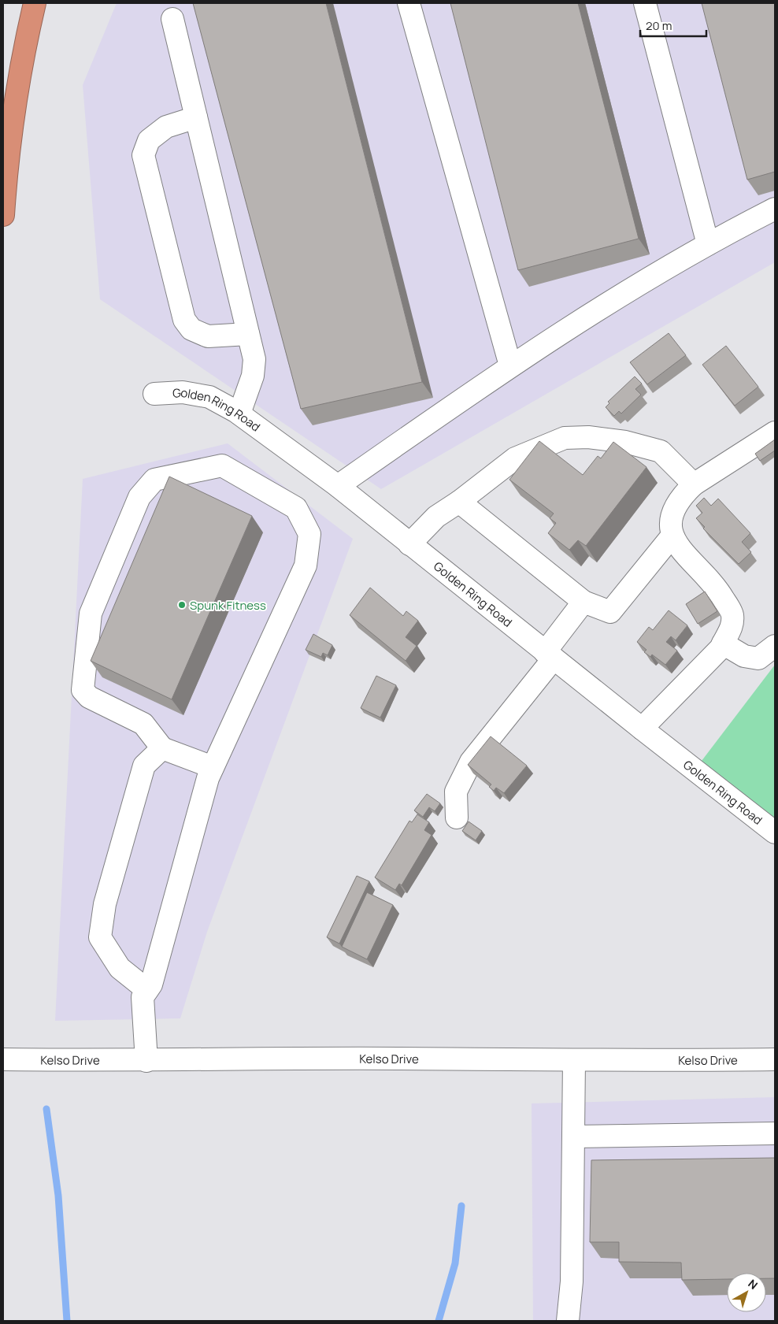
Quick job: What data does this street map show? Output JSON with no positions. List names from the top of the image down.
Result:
{
  "streets": {
    "street": ["Golden Ring Road", "Kelso Drive"]
  },
  "places": ["Spunk Fitness"],
  "scale_bar": "20 m",
  "north": "top right"
}
